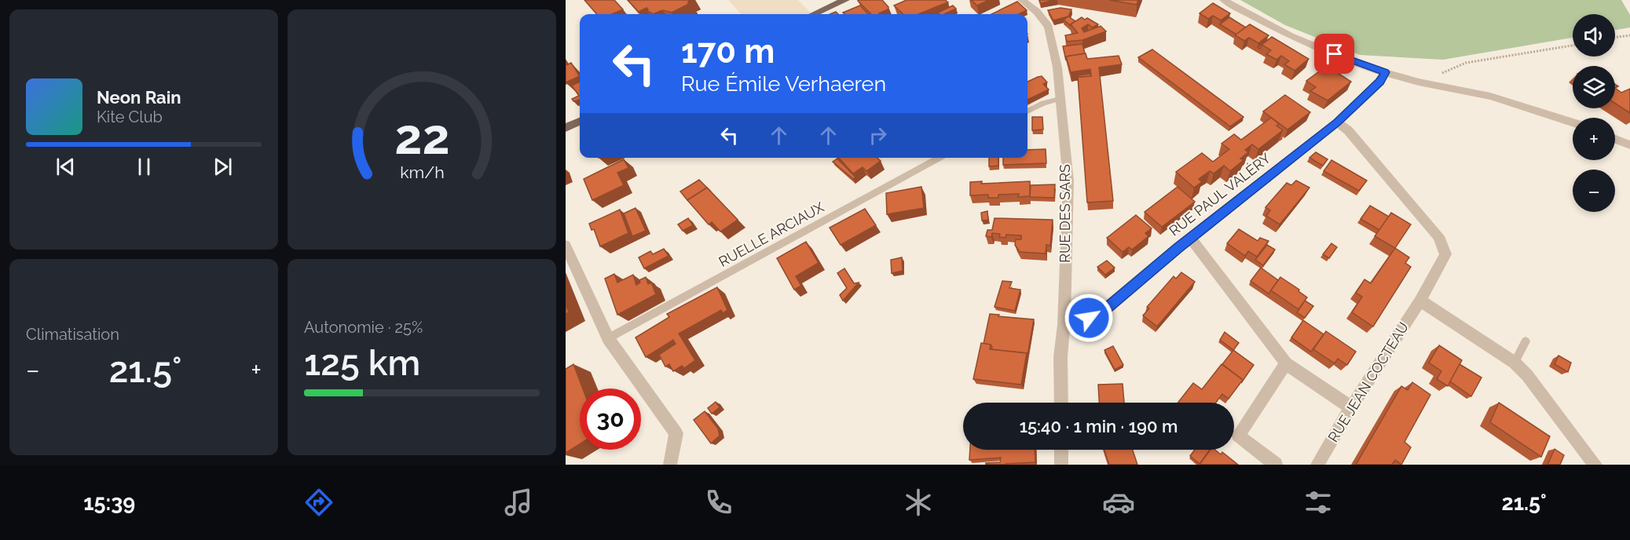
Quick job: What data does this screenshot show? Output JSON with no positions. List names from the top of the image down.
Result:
{
  "streets": {
    "street": ["RUE PAUL VALÉRY", "RUE DES SARS", "RUE JEAN COCTEAU"],
    "lane": ["RUELLE ARCIAUX"]
  },
  "crossings": [
    ["RUE PAUL VALÉRY", "RUE DES SARS"],
    ["RUE PAUL VALÉRY", "RUE JEAN COCTEAU"]
  ],
  "page": {
    "map_buttons": ["+", "−"],
    "turn": ["170 m", "Rue Émile Verhaeren"],
    "song": ["Neon Rain", "Kite Club"],
    "tile": [
      "Climatisation",
      ["Autonomie · 25%", "125 km"]
    ],
    "heat": ["−", "21.5°", "+"],
    "limit": "30",
    "trip": "15:40 · 1 min · 190 m",
    "tabs": ["15:39", "21.5°"],
    "gauge": ["22", "km/h"]
  }
}
